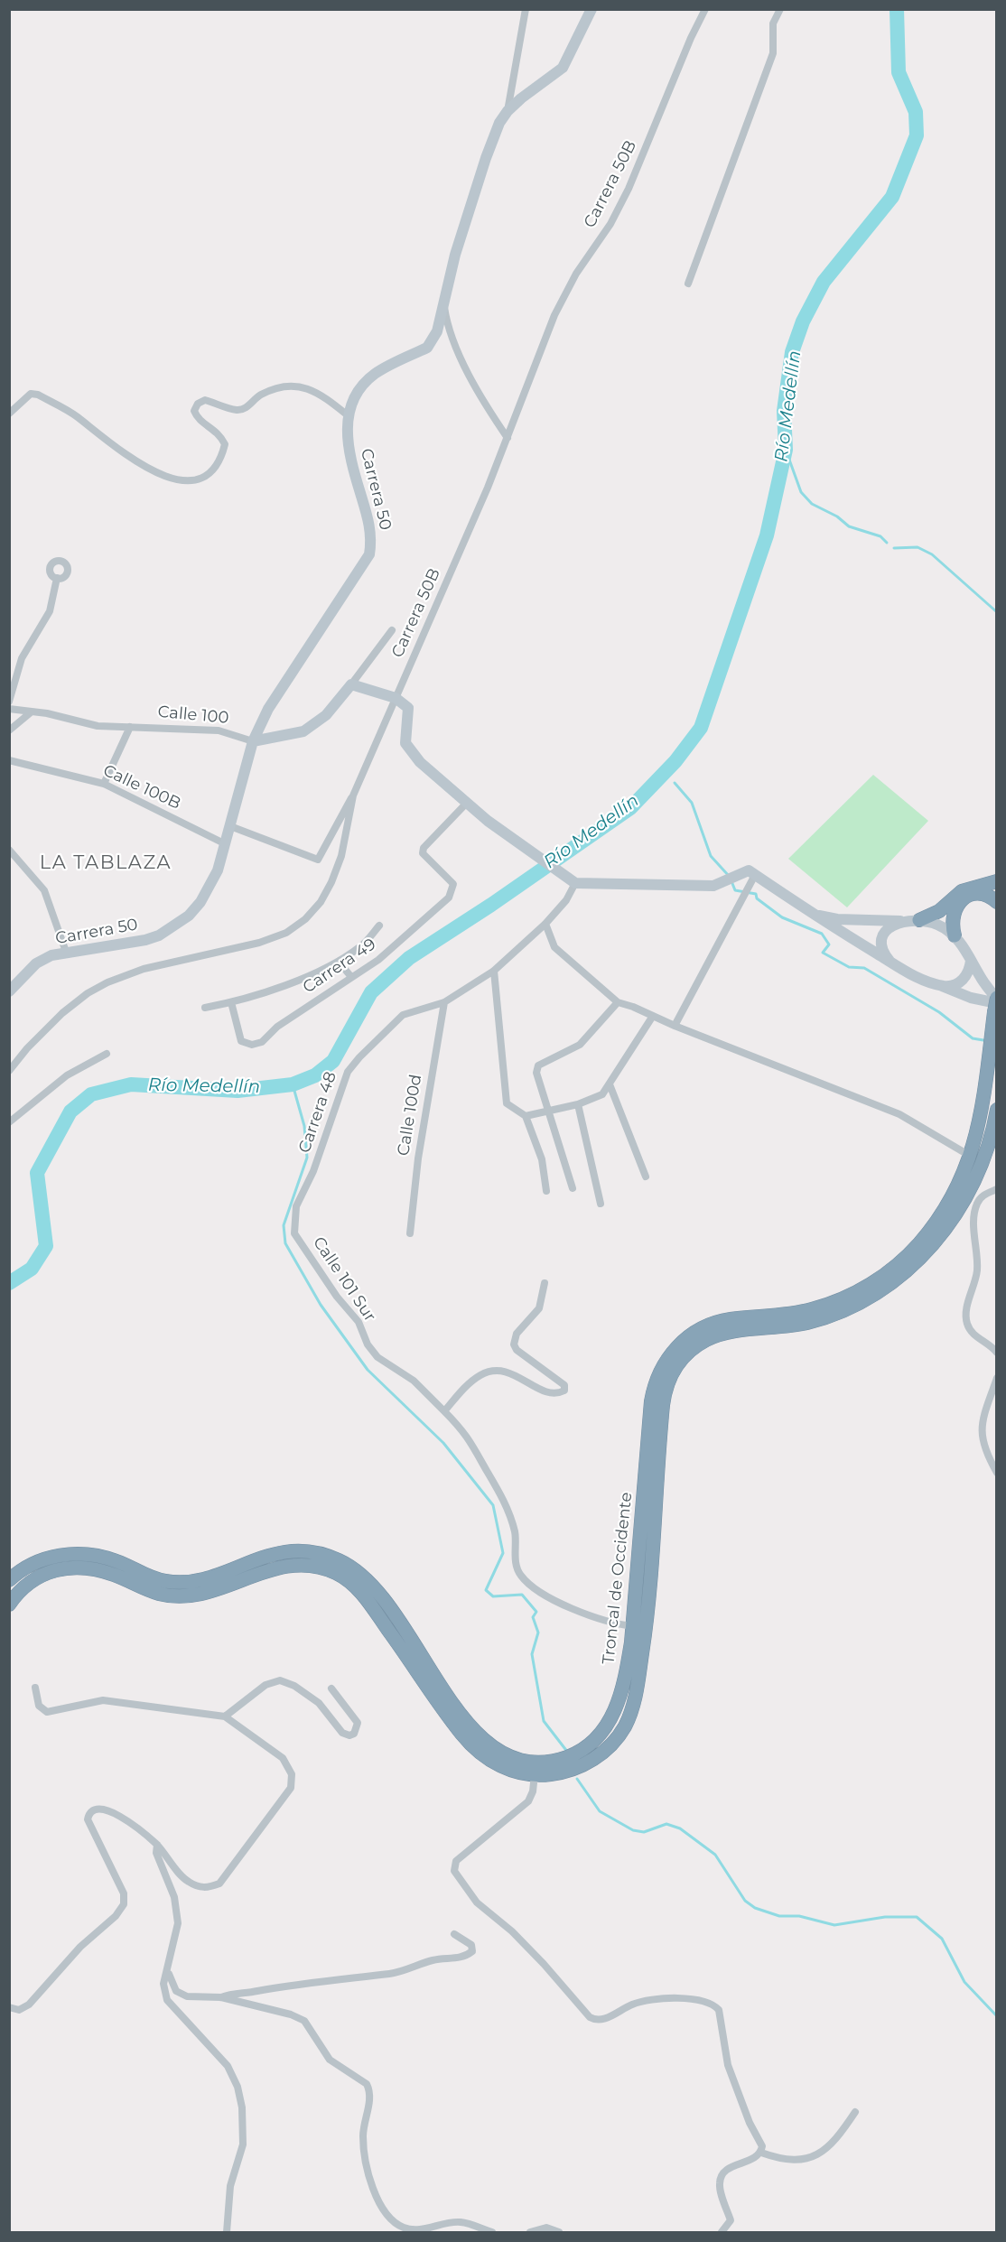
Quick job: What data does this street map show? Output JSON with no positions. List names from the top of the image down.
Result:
{
  "streets": {
    "highway": ["Troncal de Occidente"],
    "main road": ["Carrera 50", "Calle 100"],
    "street": [
      "Carrera 50B",
      "Calle 100B",
      "Carrera 49",
      "Carrera 48",
      "Calle 100d",
      "Calle 101 Sur"
    ]
  },
  "crossings": [
    ["Carrera 50", "Calle 100"],
    ["Carrera 50", "Calle 100B"],
    ["Carrera 48", "Calle 100d"],
    ["Carrera 48", "Calle 101 Sur"]
  ],
  "districts": ["LA TABLAZA"],
  "water": ["Río Medellín"]
}
